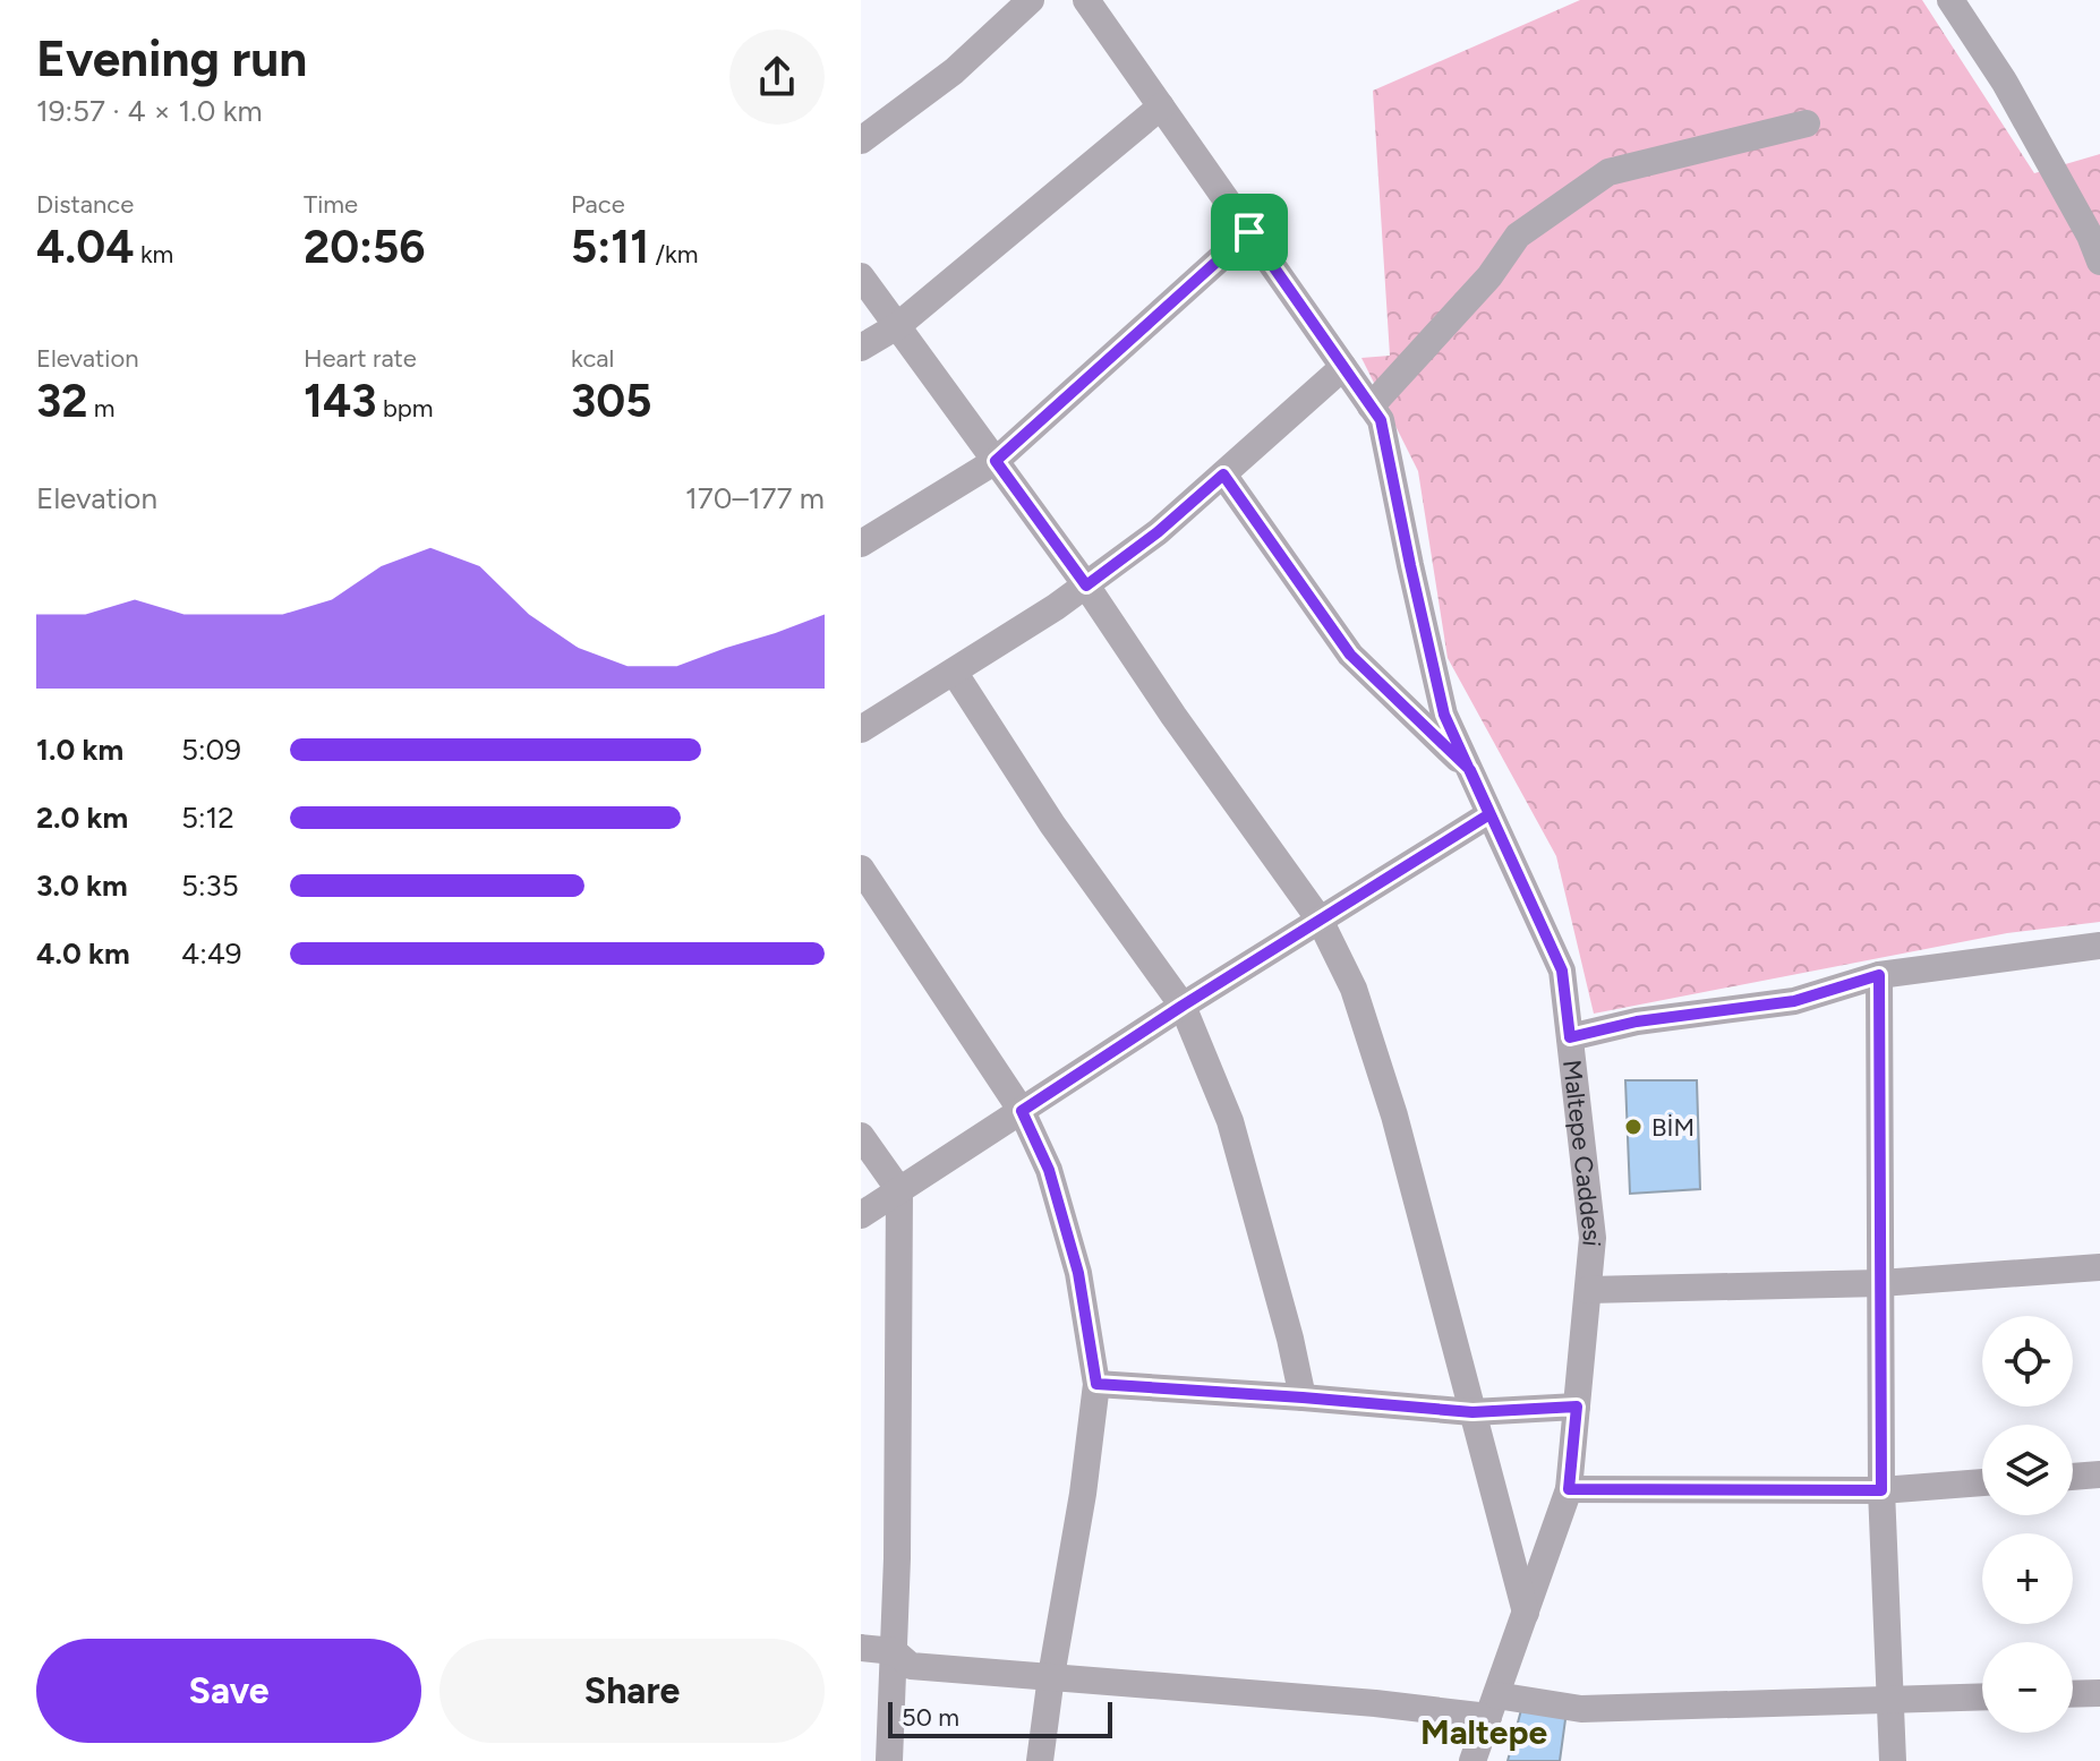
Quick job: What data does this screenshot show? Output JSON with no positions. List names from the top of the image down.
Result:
{
  "streets": {
    "street": ["Maltepe Caddesi"]
  },
  "districts": ["Maltepe"],
  "places": ["BİM"],
  "scale_bar": "50 m",
  "page": {
    "heading": ["Evening run", "19:57 · 4 × 1.0 km"],
    "stats": [
      ["Distance", "4.04 km"],
      ["Time", "20:56"],
      ["Pace", "5:11 /km"],
      ["Elevation", "32 m"],
      ["Heart rate", "143 bpm"],
      ["kcal", "305"]
    ],
    "chart": ["Elevation", "170–177 m"],
    "list": [
      {
        "name": "1.0 km",
        "note": "5:09"
      },
      {
        "name": "2.0 km",
        "note": "5:12"
      },
      {
        "name": "3.0 km",
        "note": "5:35"
      },
      {
        "name": "4.0 km",
        "note": "4:49"
      }
    ],
    "map_buttons": ["+", "−"],
    "buttons": ["Save", "Share"],
    "scale": "50 m"
  }
}
